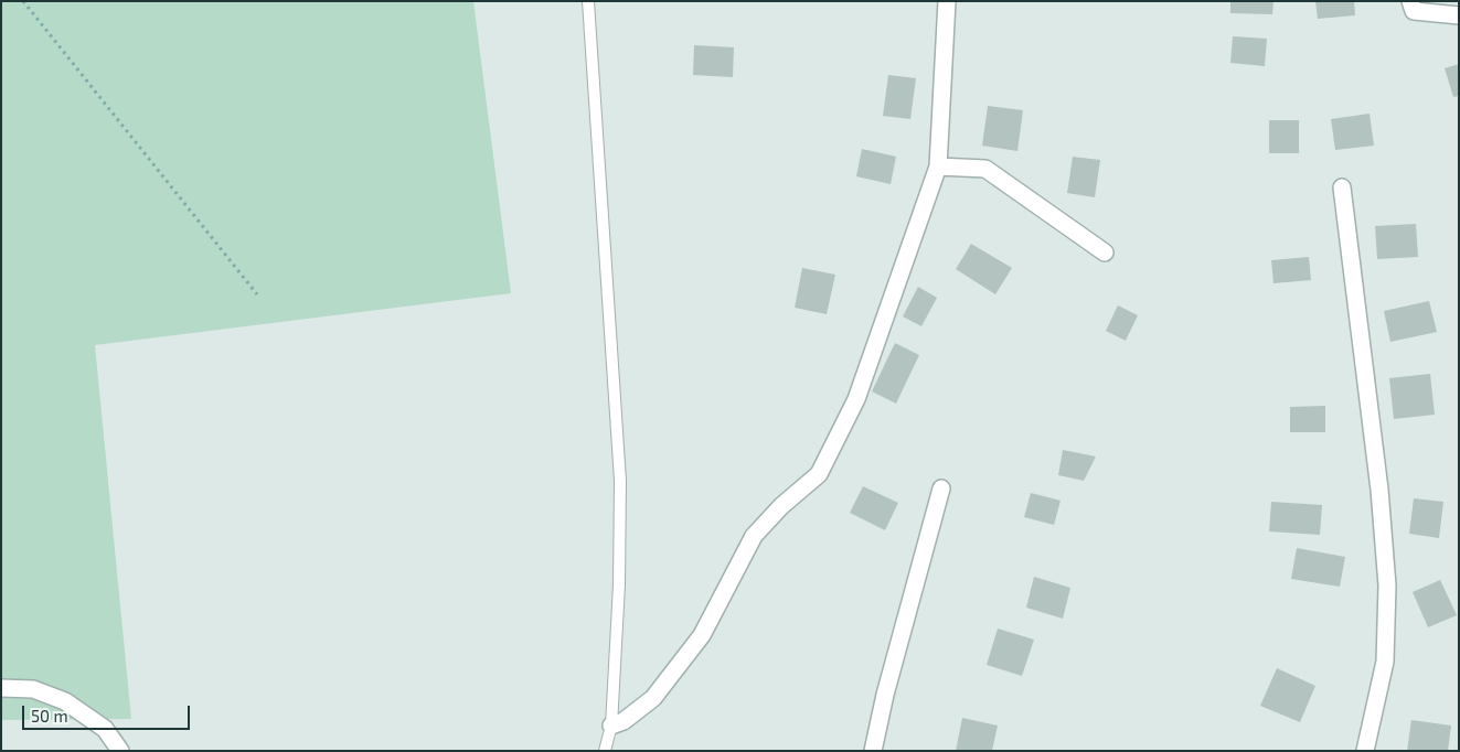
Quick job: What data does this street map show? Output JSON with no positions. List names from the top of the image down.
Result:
{
  "scale_bar": "50 m"
}
